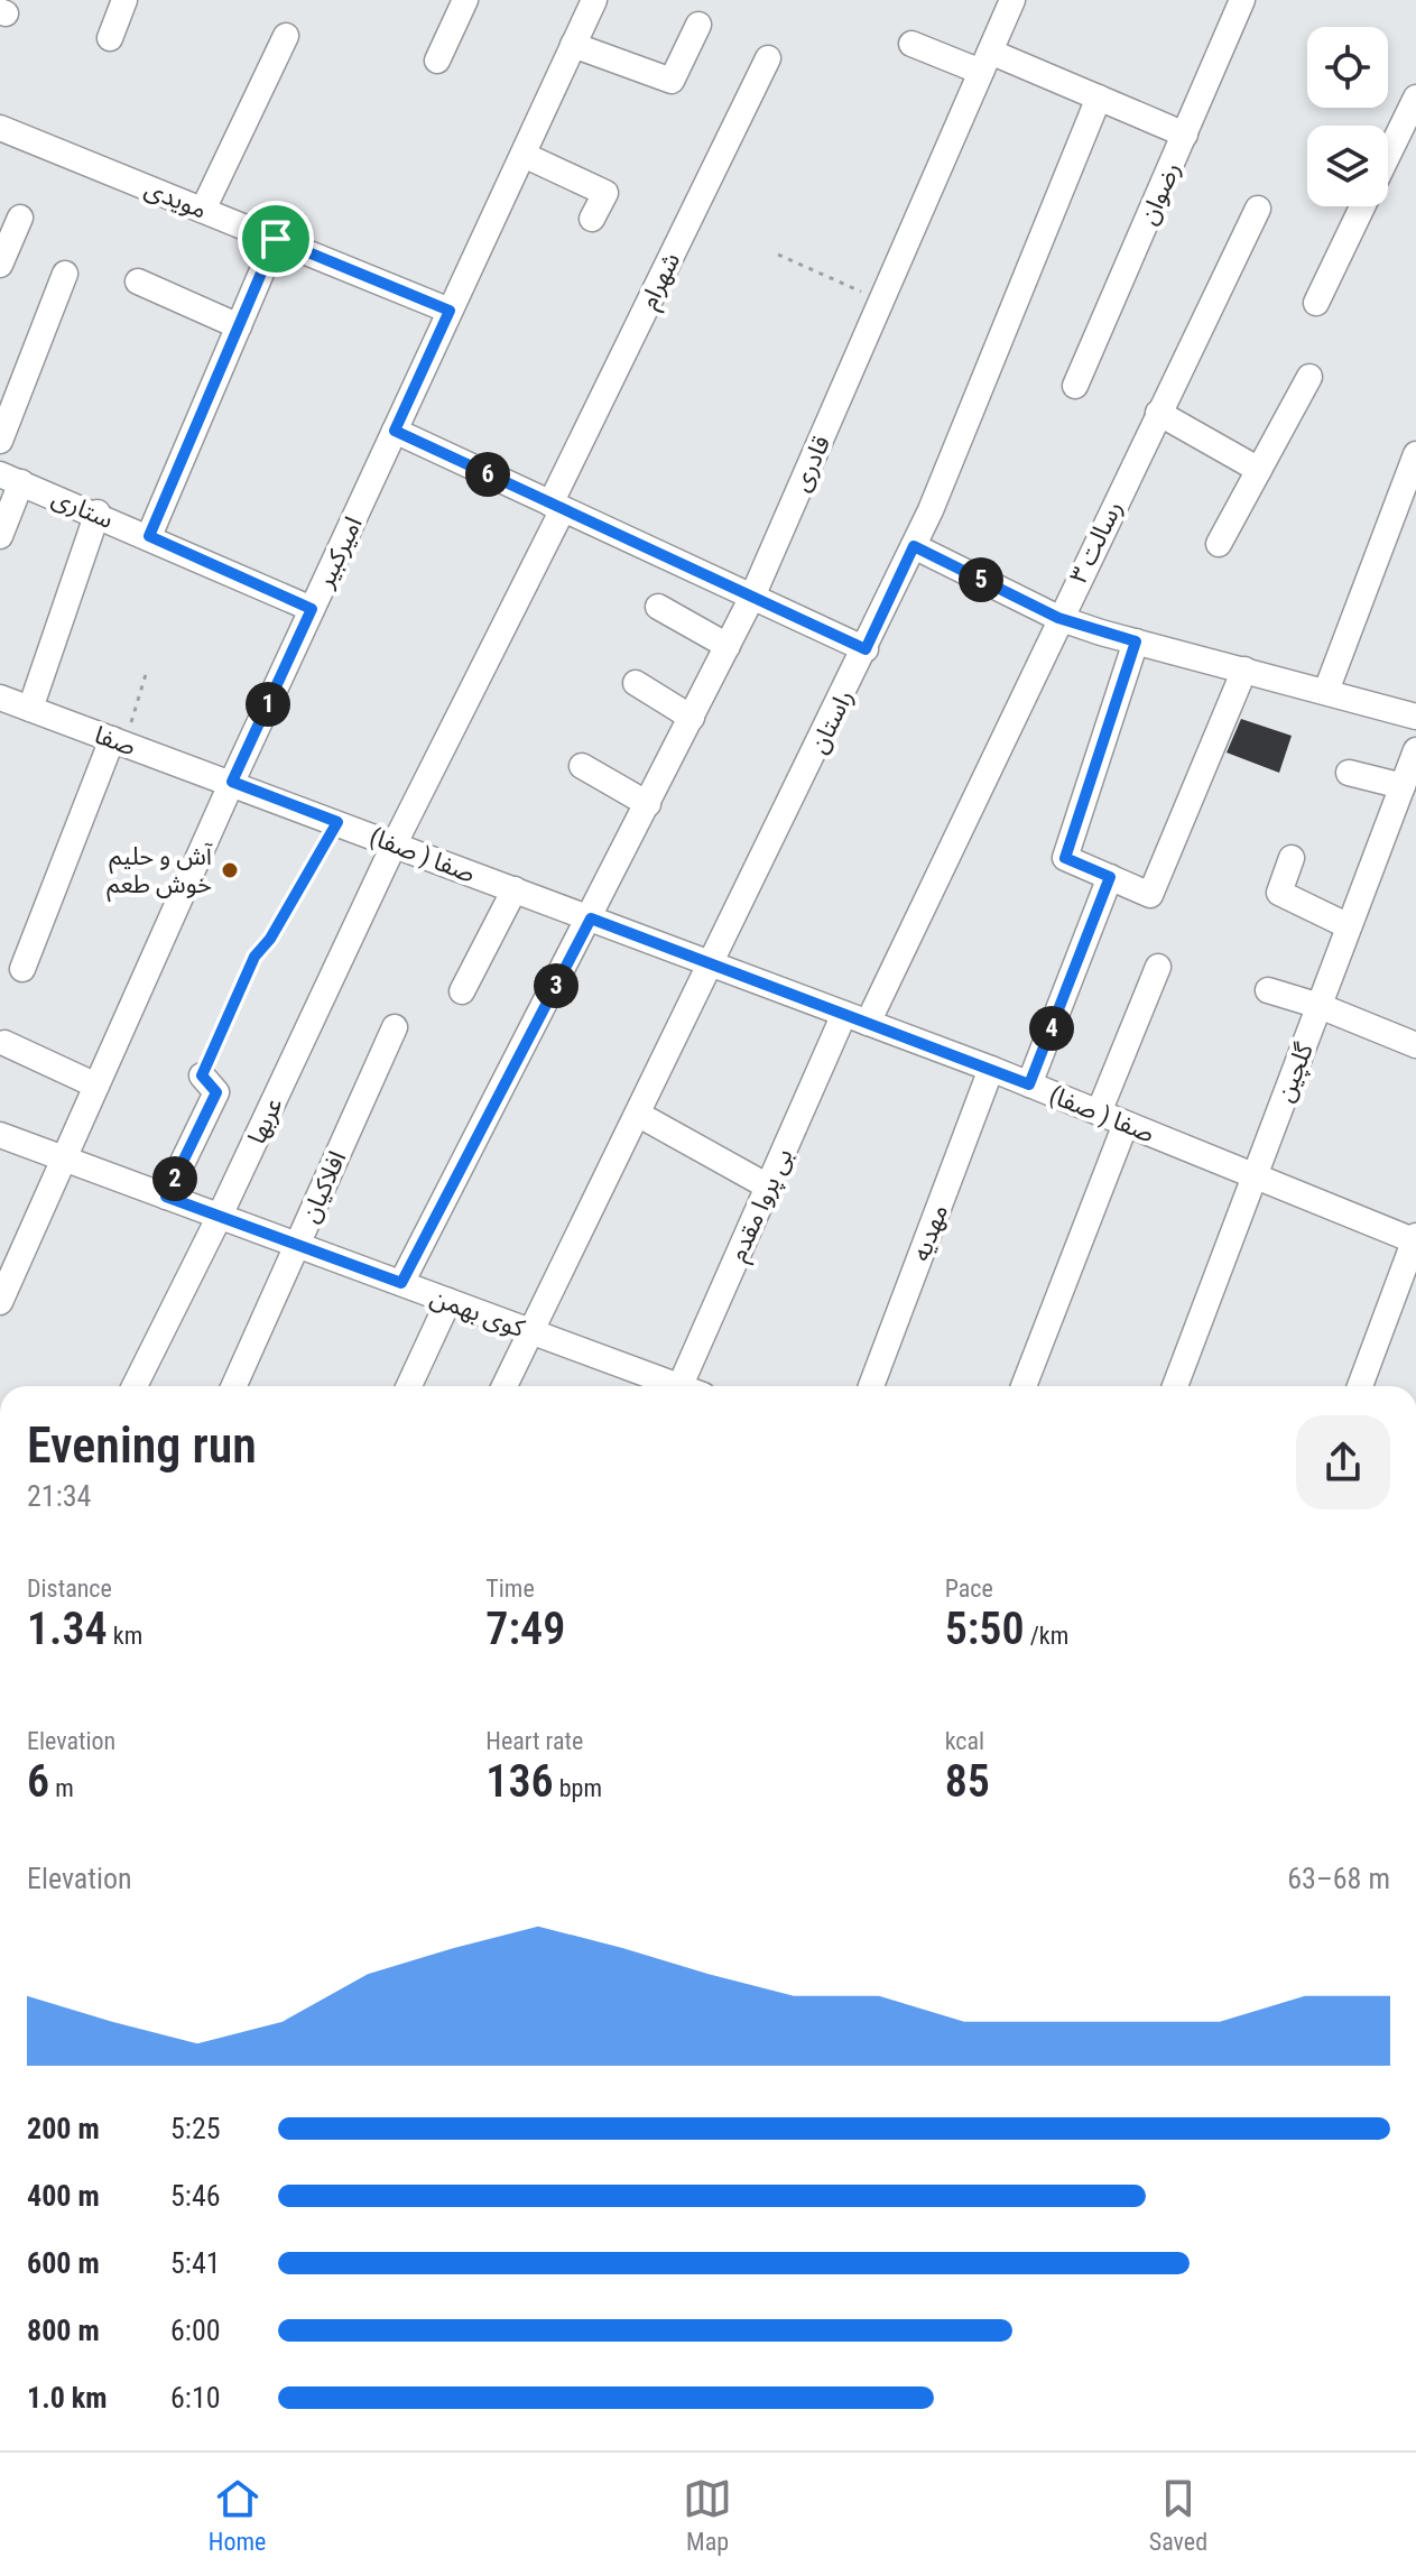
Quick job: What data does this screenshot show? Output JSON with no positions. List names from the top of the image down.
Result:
{
  "streets": {
    "street": [
      "رضوان",
      "مویدی",
      "شهرام",
      "قادری",
      "ستاری",
      "رسالت ۳",
      "امیرکبیر",
      "راستان",
      "صفا",
      "صفا ( صفا)",
      "گلچین",
      "عربها",
      "افلاکیان",
      "بی پروا مقدم",
      "مهدیه",
      "کوی بهمن"
    ]
  },
  "crossings": [
    ["مویدی", "امیرکبیر"],
    ["شهرام", "صفا ( صفا)"],
    ["شهرام", "عربها"],
    ["قادری", "صفا ( صفا)"],
    ["قادری", "کوی بهمن"],
    ["ستاری", "امیرکبیر"],
    ["رسالت ۳", "صفا ( صفا)"],
    ["رسالت ۳", "بی پروا مقدم"],
    ["امیرکبیر", "صفا"],
    ["امیرکبیر", "صفا ( صفا)"],
    ["امیرکبیر", "کوی بهمن"],
    ["راستان", "صفا ( صفا)"],
    ["راستان", "کوی بهمن"],
    ["صفا", "صفا ( صفا)"],
    ["صفا ( صفا)", "گلچین"],
    ["صفا ( صفا)", "عربها"],
    ["صفا ( صفا)", "بی پروا مقدم"],
    ["صفا ( صفا)", "مهدیه"],
    ["عربها", "کوی بهمن"],
    ["افلاکیان", "کوی بهمن"]
  ],
  "places": ["آش و حلیم خوش طعم"],
  "page": {
    "pins": [
      "6",
      "5",
      "1",
      "3",
      "4",
      "2"
    ],
    "heading": ["Evening run", "21:34"],
    "stats": [
      ["Distance", "1.34 km"],
      ["Time", "7:49"],
      ["Pace", "5:50 /km"],
      ["Elevation", "6 m"],
      ["Heart rate", "136 bpm"],
      ["kcal", "85"]
    ],
    "chart": ["Elevation", "63–68 m"],
    "list": [
      {
        "name": "200 m",
        "note": "5:25"
      },
      {
        "name": "400 m",
        "note": "5:46"
      },
      {
        "name": "600 m",
        "note": "5:41"
      },
      {
        "name": "800 m",
        "note": "6:00"
      },
      {
        "name": "1.0 km",
        "note": "6:10"
      }
    ],
    "tabs": ["Home", "Map", "Saved"]
  }
}
